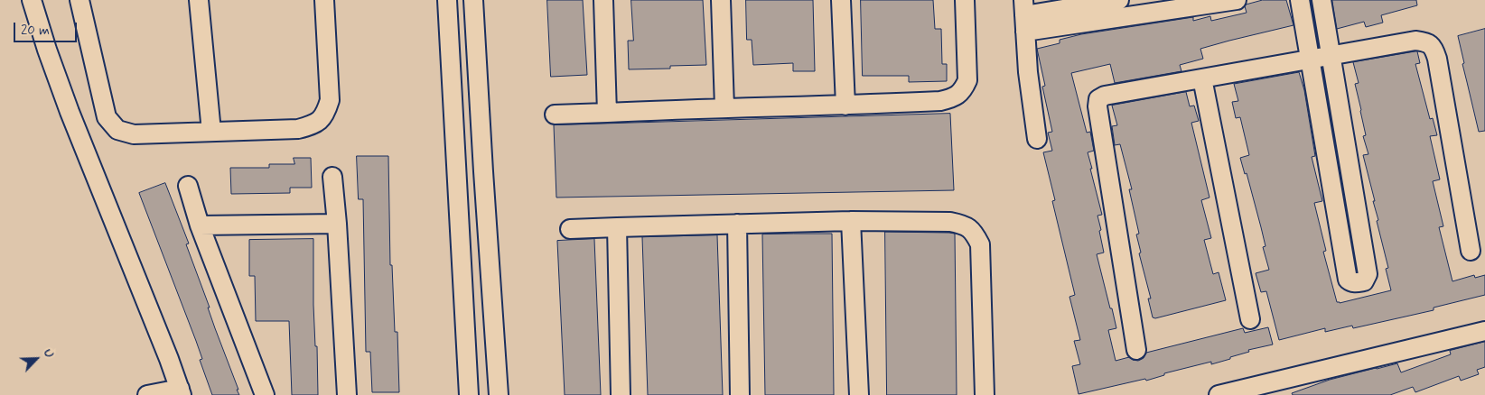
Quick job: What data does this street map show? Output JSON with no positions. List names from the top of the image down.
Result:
{
  "scale_bar": "20 m",
  "north": "top right"
}
